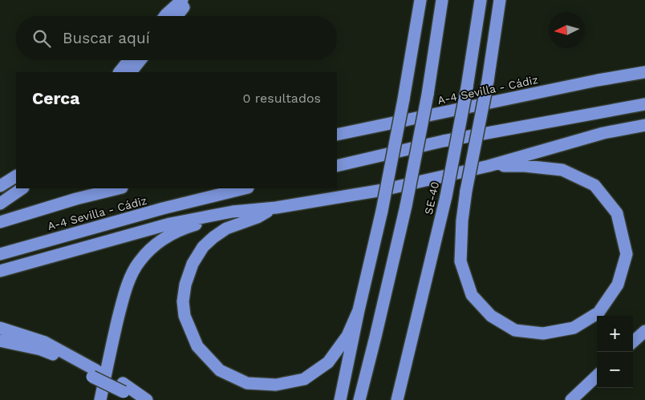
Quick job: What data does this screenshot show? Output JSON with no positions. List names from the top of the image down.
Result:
{
  "streets": {
    "highway": ["A-4 Sevilla - Cádiz", "SE-40"]
  },
  "north": "left",
  "page": {
    "search": "Buscar aquí",
    "heading": ["Cerca", "0 resultados"],
    "map_buttons": ["+", "−"]
  }
}
